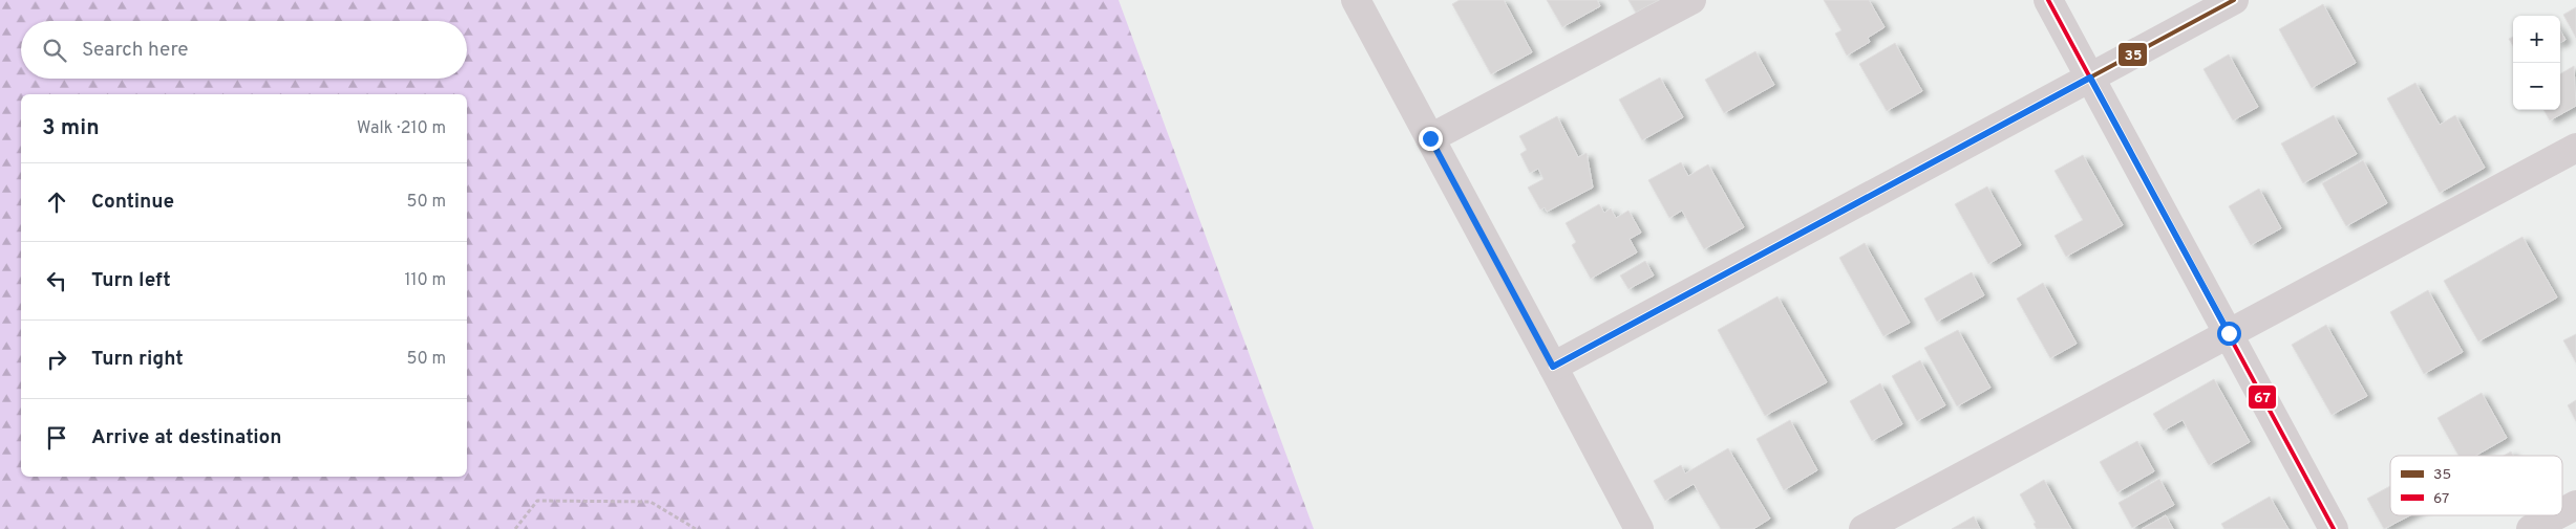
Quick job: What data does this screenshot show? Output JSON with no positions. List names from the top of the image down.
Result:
{
  "lines": ["transit line 35", "transit line 67"],
  "legend": ["35", "67"],
  "page": {
    "map_buttons": ["+", "−"],
    "search": "Search here",
    "heading": ["3 min", "Walk · 210 m"],
    "list": [
      ["Continue", "50 m"],
      ["Turn left", "110 m"],
      ["Turn right", "50 m"],
      "Arrive at destination"
    ]
  }
}
